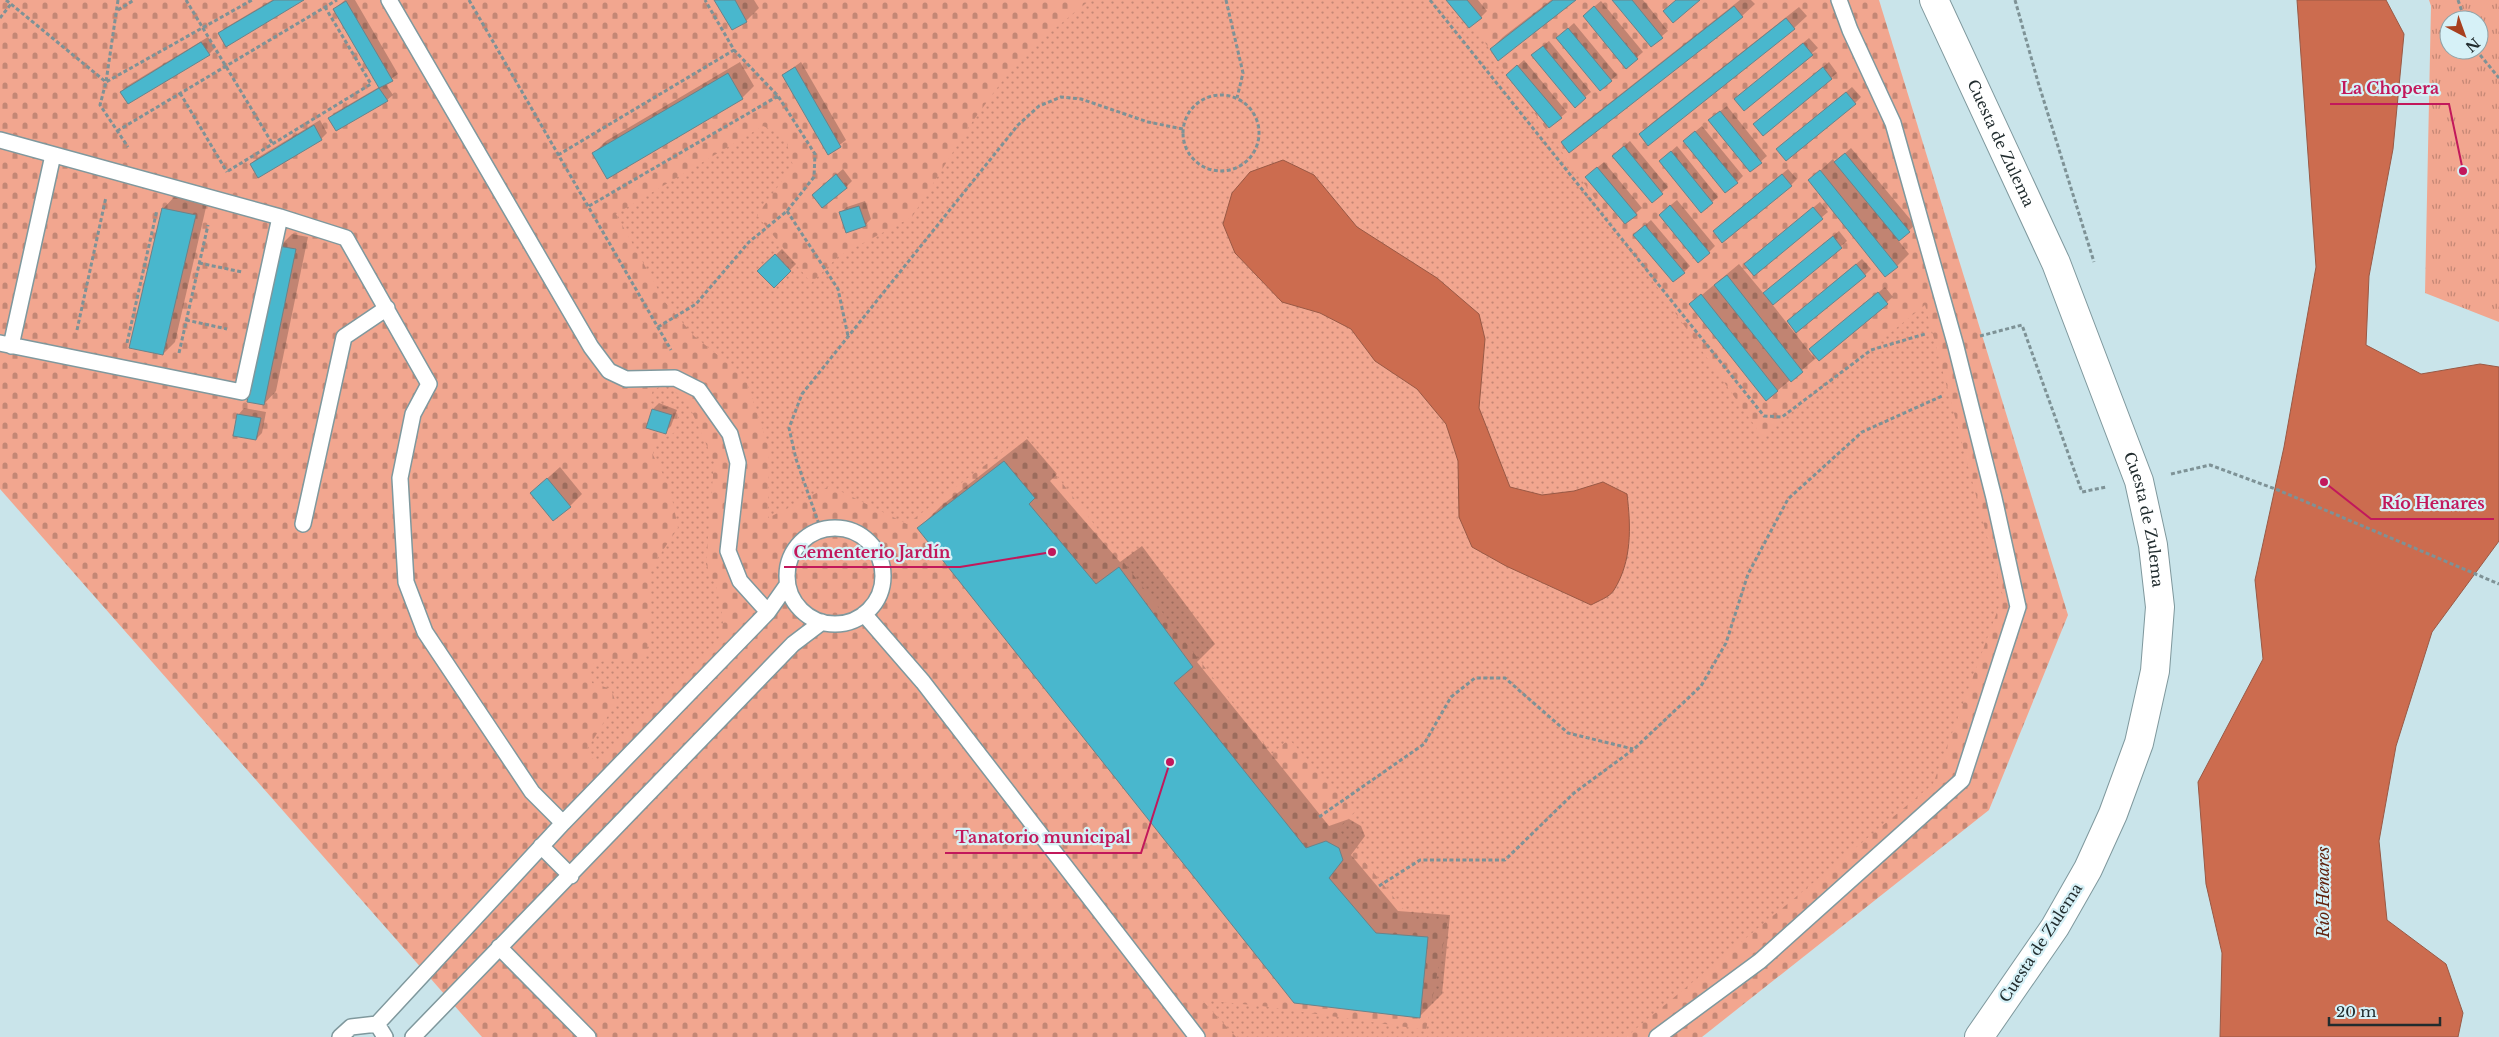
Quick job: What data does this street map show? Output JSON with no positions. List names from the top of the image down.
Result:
{
  "streets": {
    "street": ["Cuesta de Zulema"]
  },
  "water": ["Río Henares"],
  "places": [
    "La Chopera",
    "Río Henares",
    "Cementerio Jardín",
    "Tanatorio municipal"
  ],
  "scale_bar": "20 m",
  "north": "bottom right"
}
